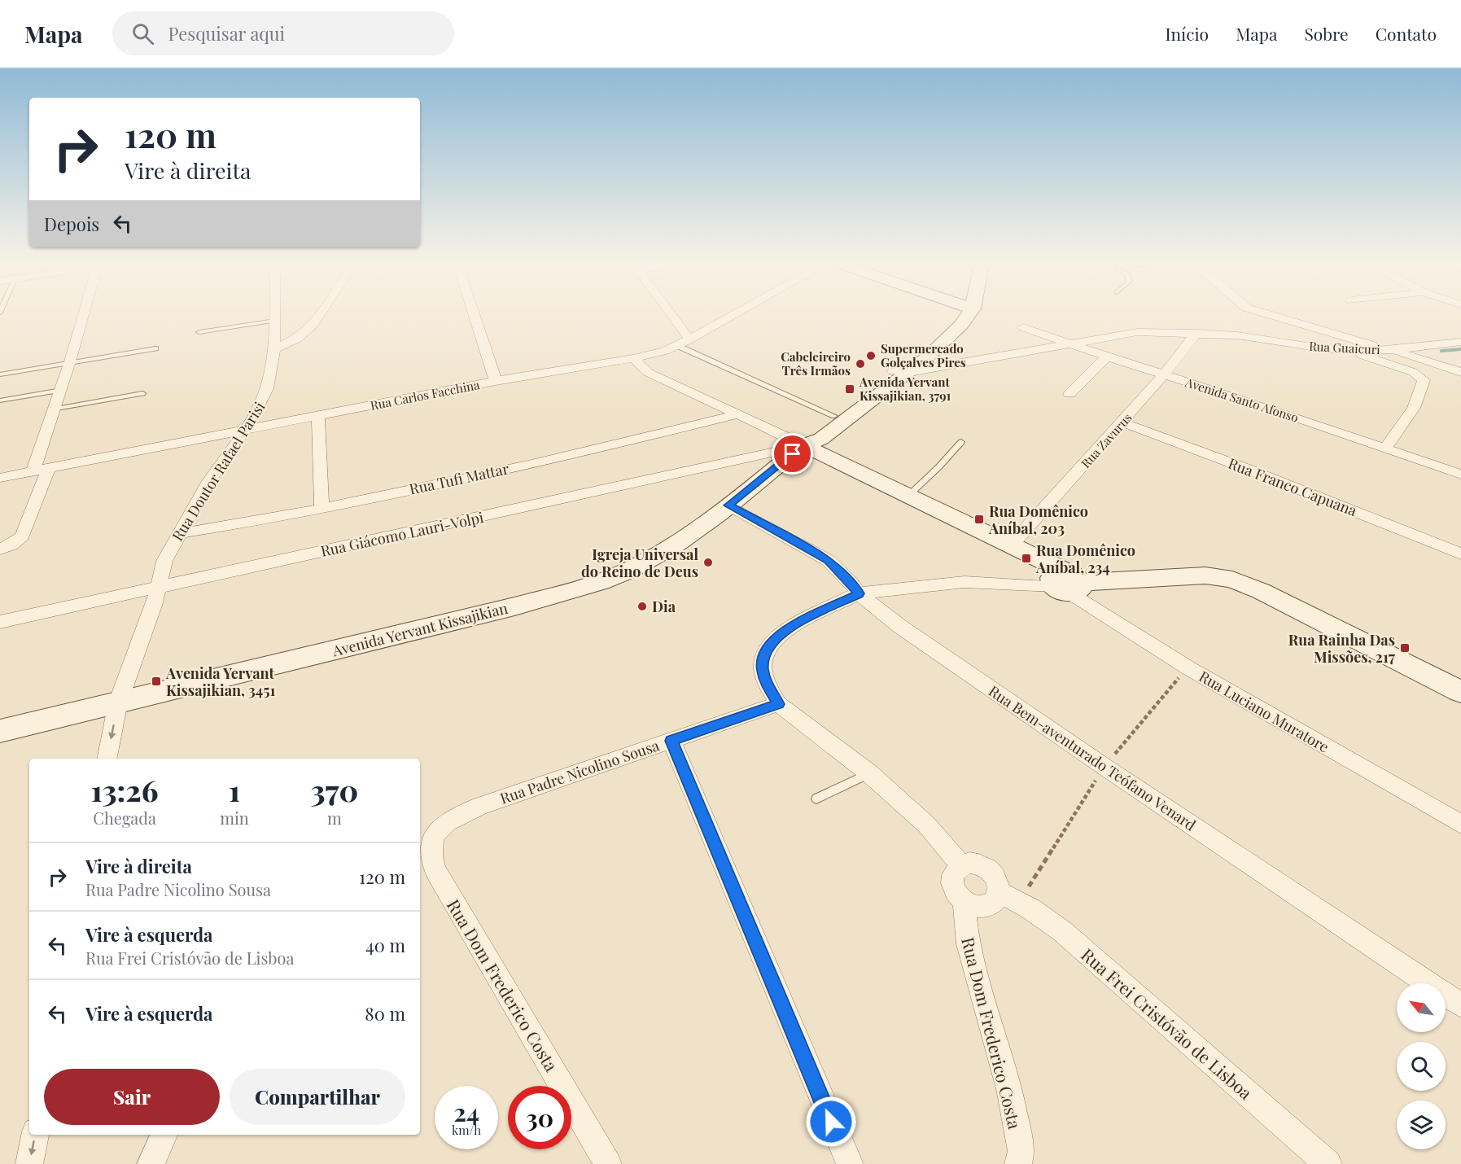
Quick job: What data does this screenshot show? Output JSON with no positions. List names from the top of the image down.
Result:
{
  "streets": {
    "main road": ["Avenida Yervant Kissajikian"],
    "street": [
      "Rua Guaicuri",
      "Rua Carlos Facchina",
      "Avenida Santo Afonso",
      "Rua Zavurus",
      "Rua Doutor Rafael Parisi",
      "Rua Tufi Mattar",
      "Rua Franco Capuana",
      "Rua Giácomo Lauri-Volpi",
      "Rua Luciano Muratore",
      "Rua Bem-aventurado Teófano Venard",
      "Rua Padre Nicolino Sousa",
      "Rua Dom Frederico Costa",
      "Rua Frei Cristóvão de Lisboa"
    ]
  },
  "crossings": [
    ["Rua Guaicuri", "Avenida Santo Afonso"],
    ["Rua Guaicuri", "Rua Zavurus"],
    ["Rua Guaicuri", "Avenida Yervant Kissajikian"],
    ["Rua Carlos Facchina", "Rua Doutor Rafael Parisi"],
    ["Avenida Santo Afonso", "Rua Zavurus"],
    ["Rua Zavurus", "Rua Franco Capuana"],
    ["Rua Doutor Rafael Parisi", "Rua Tufi Mattar"],
    ["Rua Doutor Rafael Parisi", "Rua Giácomo Lauri-Volpi"],
    ["Rua Doutor Rafael Parisi", "Avenida Yervant Kissajikian"],
    ["Rua Giácomo Lauri-Volpi", "Avenida Yervant Kissajikian"],
    ["Avenida Yervant Kissajikian", "Rua Bem-aventurado Teófano Venard"],
    ["Rua Padre Nicolino Sousa", "Rua Dom Frederico Costa"],
    ["Rua Dom Frederico Costa", "Rua Frei Cristóvão de Lisboa"]
  ],
  "places": {
    "other": [
      "Supermercado Golçalves Pires",
      "Cabeleireiro Três Irmãos",
      "Igreja Universal do Reino de Deus",
      "Dia"
    ],
    "transit": [
      "Avenida Yervant Kissajikian, 3791",
      "Rua Domênico Aníbal, 203",
      "Rua Domênico Aníbal, 234",
      "Rua Rainha Das Missões, 217",
      "Avenida Yervant Kissajikian, 3451"
    ]
  },
  "north": "top left",
  "page": {
    "header": "Mapa",
    "search": "Pesquisar aqui",
    "nav": [
      "Início",
      "Mapa",
      "Sobre",
      "Contato"
    ],
    "turn": ["120 m", "Vire à direita"],
    "then": "Depois",
    "eta": [
      "13:26",
      "Chegada",
      "1",
      "min",
      "370",
      "m"
    ],
    "list": [
      {
        "name": "Vire à direita",
        "note": "Rua Padre Nicolino Sousa",
        "value": "120 m"
      },
      {
        "name": "Vire à esquerda",
        "note": "Rua Frei Cristóvão de Lisboa",
        "value": "40 m"
      },
      {
        "name": "Vire à esquerda",
        "value": "80 m"
      }
    ],
    "buttons": ["Sair", "Compartilhar"],
    "speed": "24 km/h",
    "limit": "30"
  }
}
